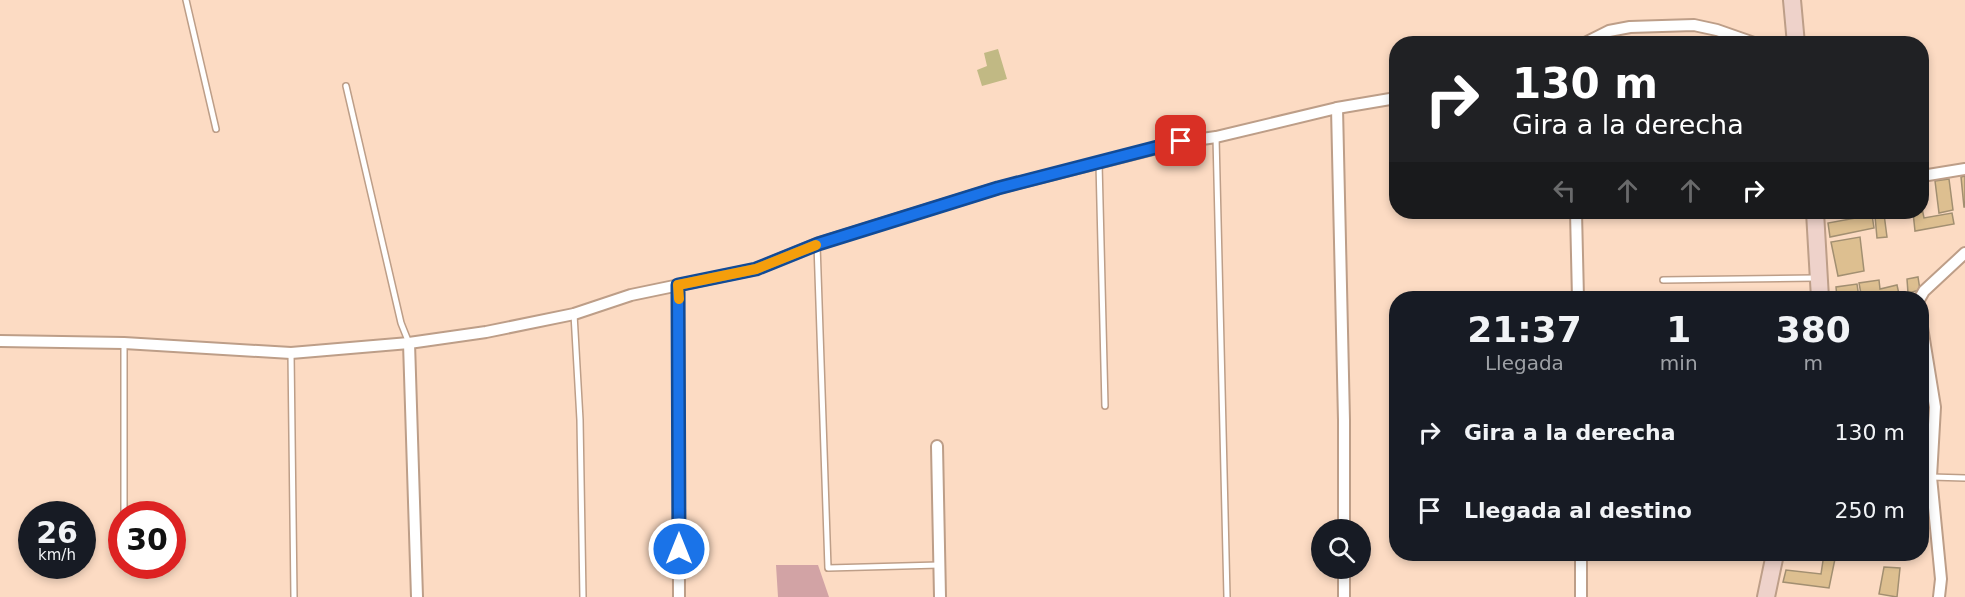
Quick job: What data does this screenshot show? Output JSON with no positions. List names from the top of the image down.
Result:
{
  "page": {
    "turn": ["130 m", "Gira a la derecha"],
    "eta": [
      "21:37",
      "Llegada",
      "1",
      "min",
      "380",
      "m"
    ],
    "list": [
      {
        "name": "Gira a la derecha",
        "value": "130 m"
      },
      {
        "name": "Llegada al destino",
        "value": "250 m"
      }
    ],
    "speed": "26 km/h",
    "limit": "30"
  }
}
